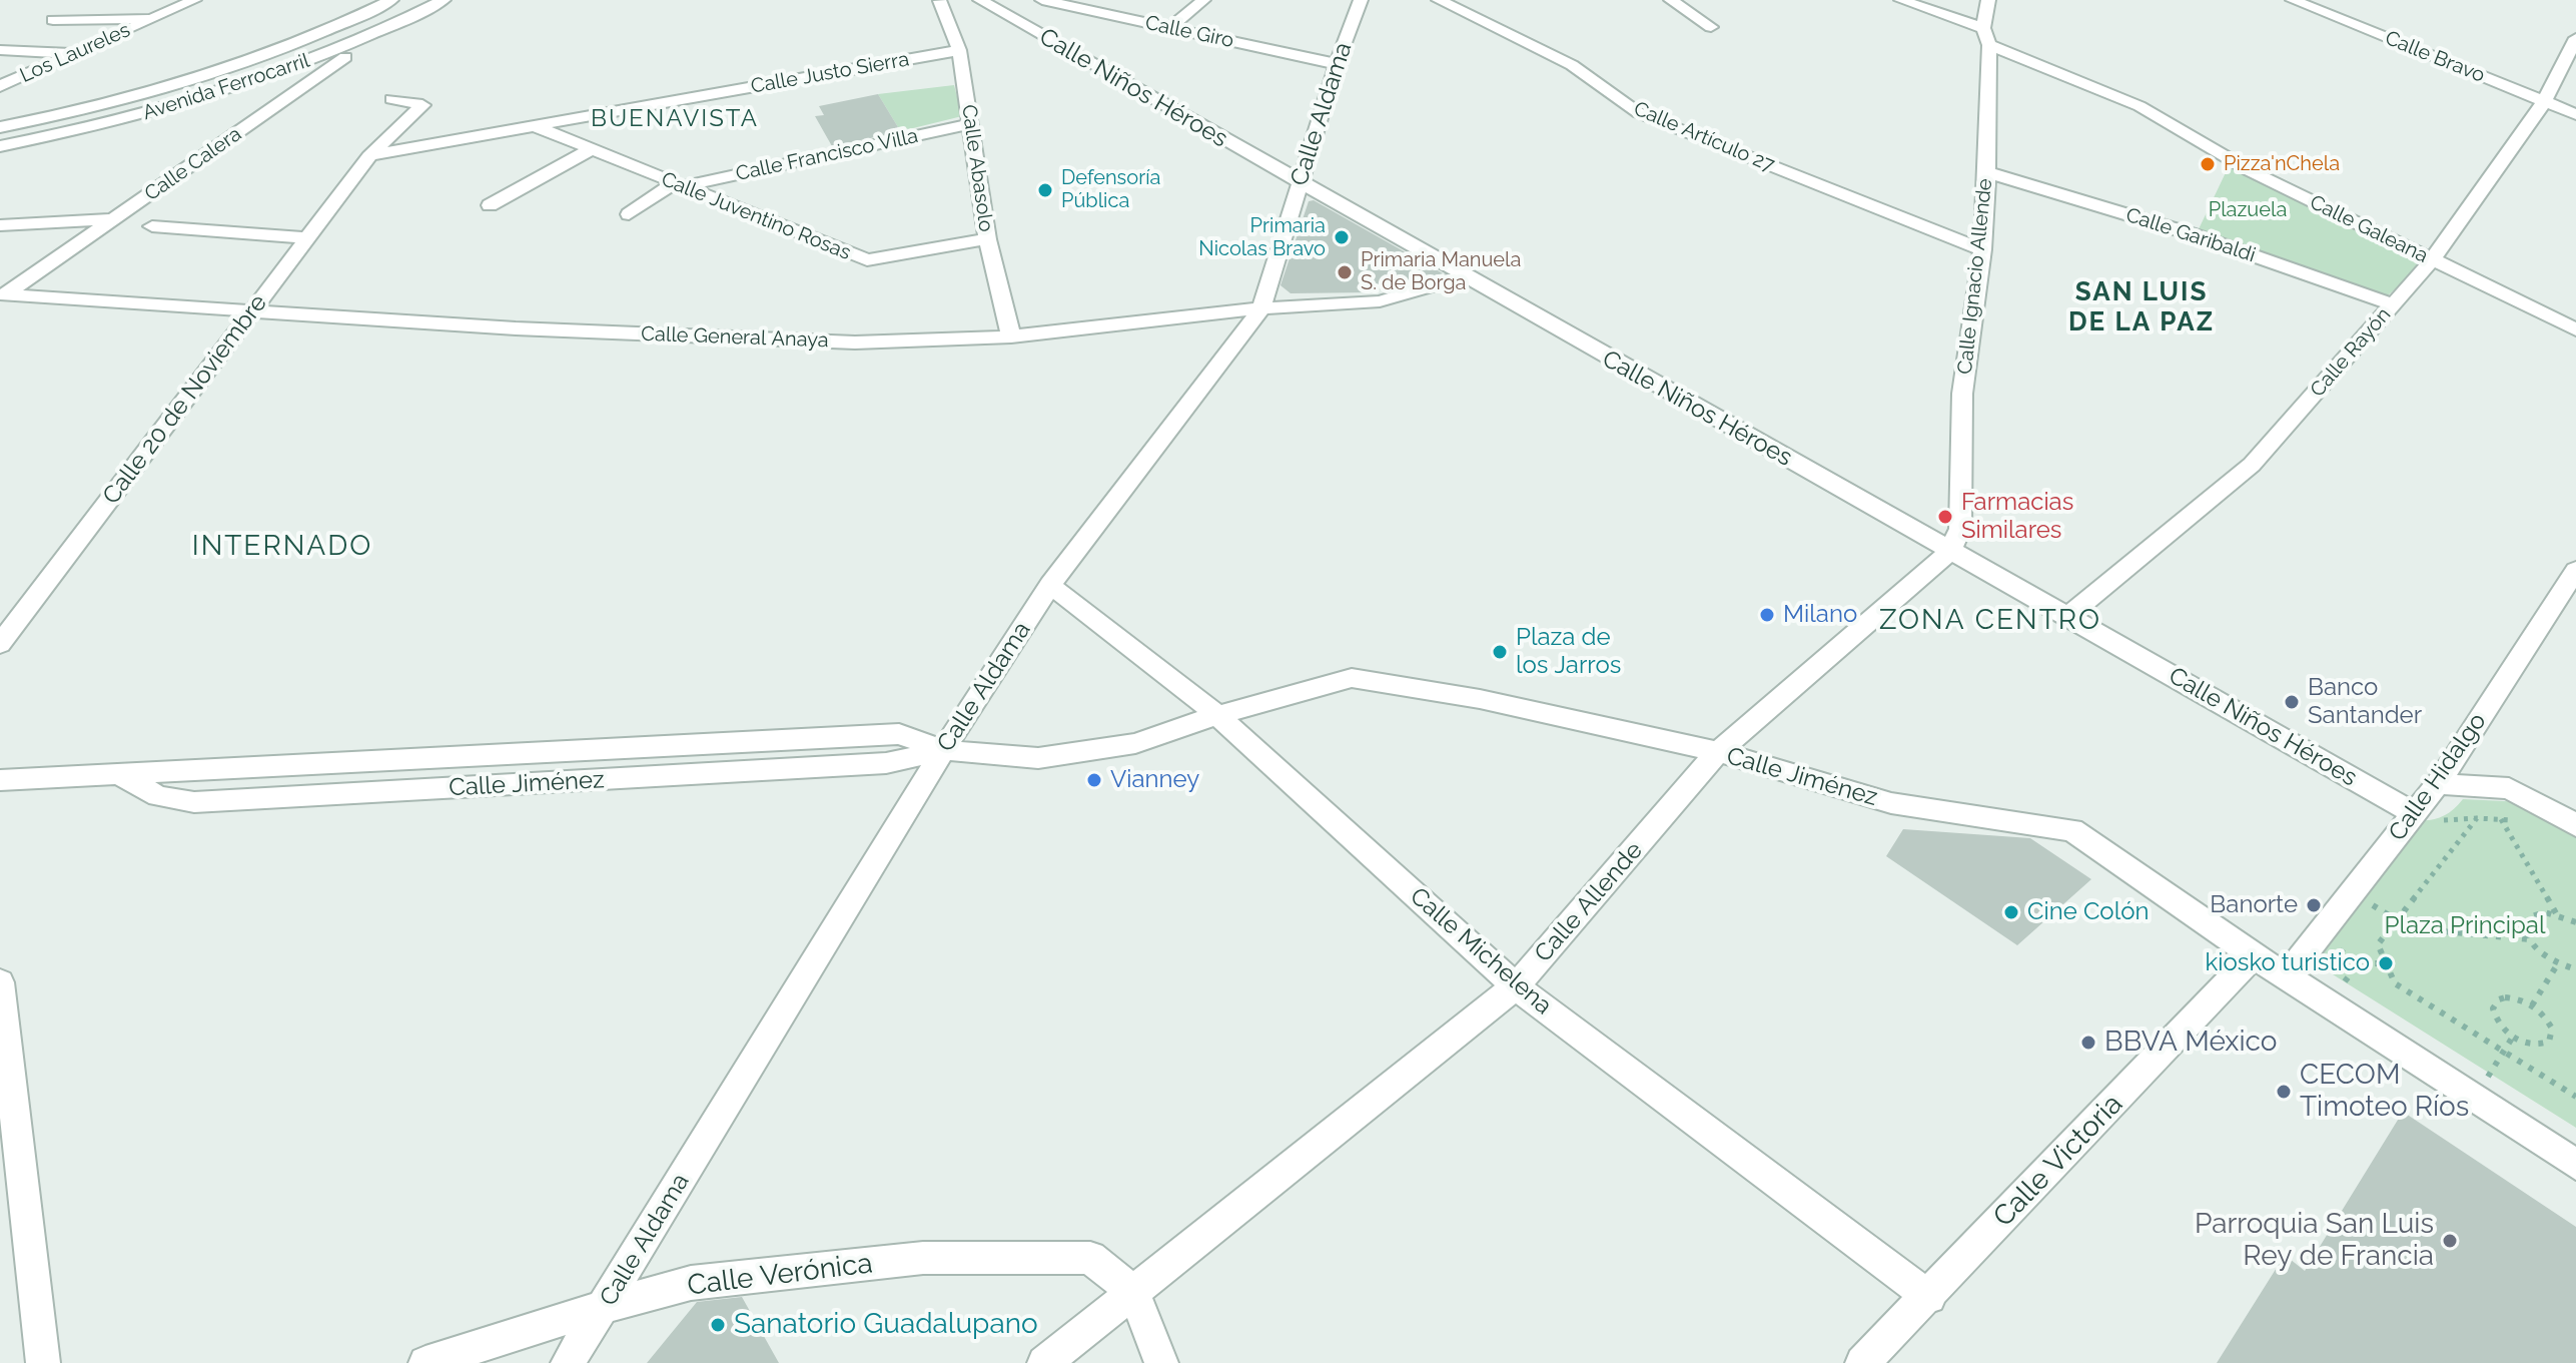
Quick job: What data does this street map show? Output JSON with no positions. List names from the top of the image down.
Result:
{
  "streets": {
    "street": [
      "Calle Giro",
      "Los Laureles",
      "Calle Bravo",
      "Calle Justo Sierra",
      "Avenida Ferrocarril",
      "Calle Niños Héroes",
      "Calle Aldama",
      "Calle Artículo 27",
      "Calle Francisco Villa",
      "Calle Calera",
      "Calle Abasolo",
      "Calle Juventino Rosas",
      "Calle Galeana",
      "Calle Garibaldi",
      "Calle Ignacio Allende",
      "Calle General Anaya",
      "Calle Rayón",
      "Calle 20 de Noviembre",
      "Calle Jiménez",
      "Calle Hidalgo",
      "Calle Allende",
      "Calle Michelena",
      "Calle Victoria",
      "Calle Verónica"
    ]
  },
  "crossings": [
    ["Calle Giro", "Calle Aldama"],
    ["Calle Bravo", "Calle Rayón"],
    ["Calle Justo Sierra", "Calle Abasolo"],
    ["Calle Justo Sierra", "Calle Juventino Rosas"],
    ["Calle Justo Sierra", "Calle 20 de Noviembre"],
    ["Avenida Ferrocarril", "Calle Calera"],
    ["Calle Niños Héroes", "Calle Aldama"],
    ["Calle Niños Héroes", "Calle Ignacio Allende"],
    ["Calle Niños Héroes", "Calle General Anaya"],
    ["Calle Niños Héroes", "Calle Rayón"],
    ["Calle Niños Héroes", "Calle Hidalgo"],
    ["Calle Niños Héroes", "Calle Allende"],
    ["Calle Aldama", "Calle General Anaya"],
    ["Calle Aldama", "Calle Jiménez"],
    ["Calle Aldama", "Calle Michelena"],
    ["Calle Aldama", "Calle Verónica"],
    ["Calle Artículo 27", "Calle Ignacio Allende"],
    ["Calle Francisco Villa", "Calle Abasolo"],
    ["Calle Francisco Villa", "Calle Juventino Rosas"],
    ["Calle Calera", "Calle General Anaya"],
    ["Calle Abasolo", "Calle Juventino Rosas"],
    ["Calle Abasolo", "Calle General Anaya"],
    ["Calle Galeana", "Calle Ignacio Allende"],
    ["Calle Galeana", "Calle Rayón"],
    ["Calle Garibaldi", "Calle Ignacio Allende"],
    ["Calle Garibaldi", "Calle Rayón"],
    ["Calle Ignacio Allende", "Calle Allende"],
    ["Calle General Anaya", "Calle 20 de Noviembre"],
    ["Calle Jiménez", "Calle Hidalgo"],
    ["Calle Jiménez", "Calle Allende"],
    ["Calle Jiménez", "Calle Michelena"],
    ["Calle Jiménez", "Calle Victoria"],
    ["Calle Allende", "Calle Michelena"],
    ["Calle Allende", "Calle Verónica"],
    ["Calle Michelena", "Calle Victoria"]
  ],
  "districts": [
    "BUENAVISTA",
    "SAN LUIS DE LA PAZ",
    "INTERNADO",
    "ZONA CENTRO"
  ],
  "parks": ["Plazuela", "Plaza Principal"],
  "places": [
    "Pizza'nChela",
    "Defensoría Pública",
    "Primaria Nicolas Bravo",
    "Primaria Manuela S. de Borga",
    "Farmacias Similares",
    "Milano",
    "Plaza de los Jarros",
    "Banco Santander",
    "Vianney",
    "Banorte",
    "Cine Colón",
    "kiosko turistico",
    "BBVA México",
    "CECOM Timoteo Ríos",
    "Parroquia San Luis Rey de Francia",
    "Sanatorio Guadalupano"
  ]
}
